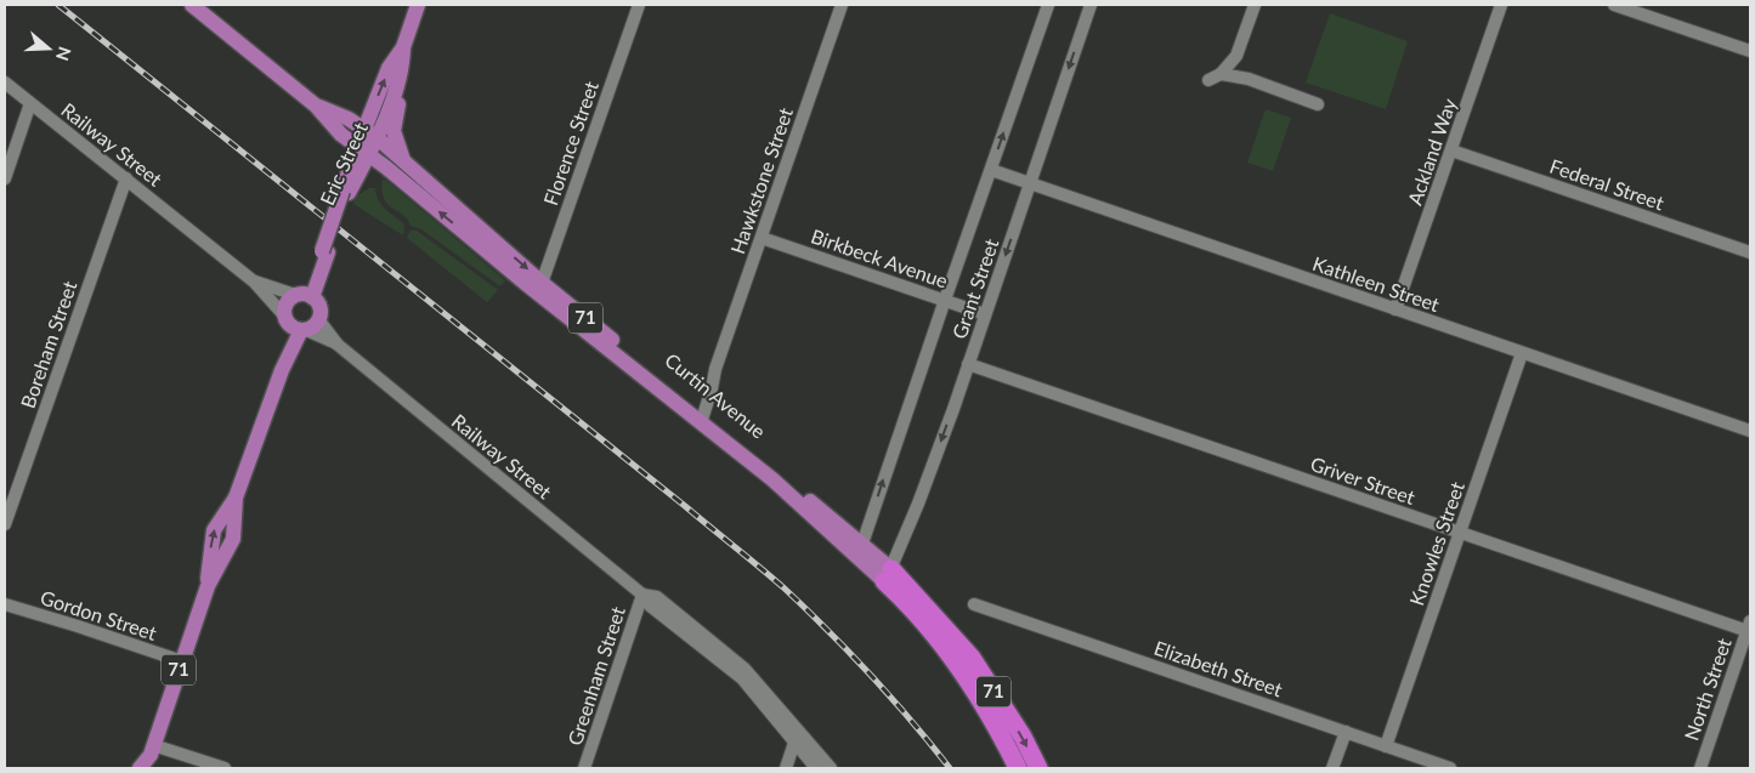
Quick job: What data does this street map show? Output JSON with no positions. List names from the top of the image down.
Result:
{
  "streets": {
    "highway": ["71", "Curtin Avenue"],
    "main road": ["Eric Street"],
    "street": [
      "Florence Street",
      "Railway Street",
      "Ackland Way",
      "Hawkstone Street",
      "Federal Street",
      "Birkbeck Avenue",
      "Kathleen Street",
      "Grant Street",
      "Boreham Street",
      "Griver Street",
      "Knowles Street",
      "Gordon Street",
      "Elizabeth Street",
      "Greenham Street",
      "North Street"
    ]
  },
  "crossings": [
    ["Florence Street", "Curtin Avenue"],
    ["Railway Street", "Eric Street"],
    ["Railway Street", "71"],
    ["Railway Street", "Boreham Street"],
    ["Railway Street", "Greenham Street"],
    ["Ackland Way", "Federal Street"],
    ["Ackland Way", "Kathleen Street"],
    ["Eric Street", "71"],
    ["Eric Street", "Curtin Avenue"],
    ["Hawkstone Street", "Birkbeck Avenue"],
    ["Hawkstone Street", "Curtin Avenue"],
    ["Birkbeck Avenue", "Grant Street"],
    ["Kathleen Street", "Grant Street"],
    ["Kathleen Street", "Knowles Street"],
    ["Grant Street", "Curtin Avenue"],
    ["Grant Street", "Griver Street"],
    ["71", "Gordon Street"],
    ["Griver Street", "Knowles Street"],
    ["Griver Street", "North Street"],
    ["Knowles Street", "Elizabeth Street"]
  ],
  "north": "right"
}
